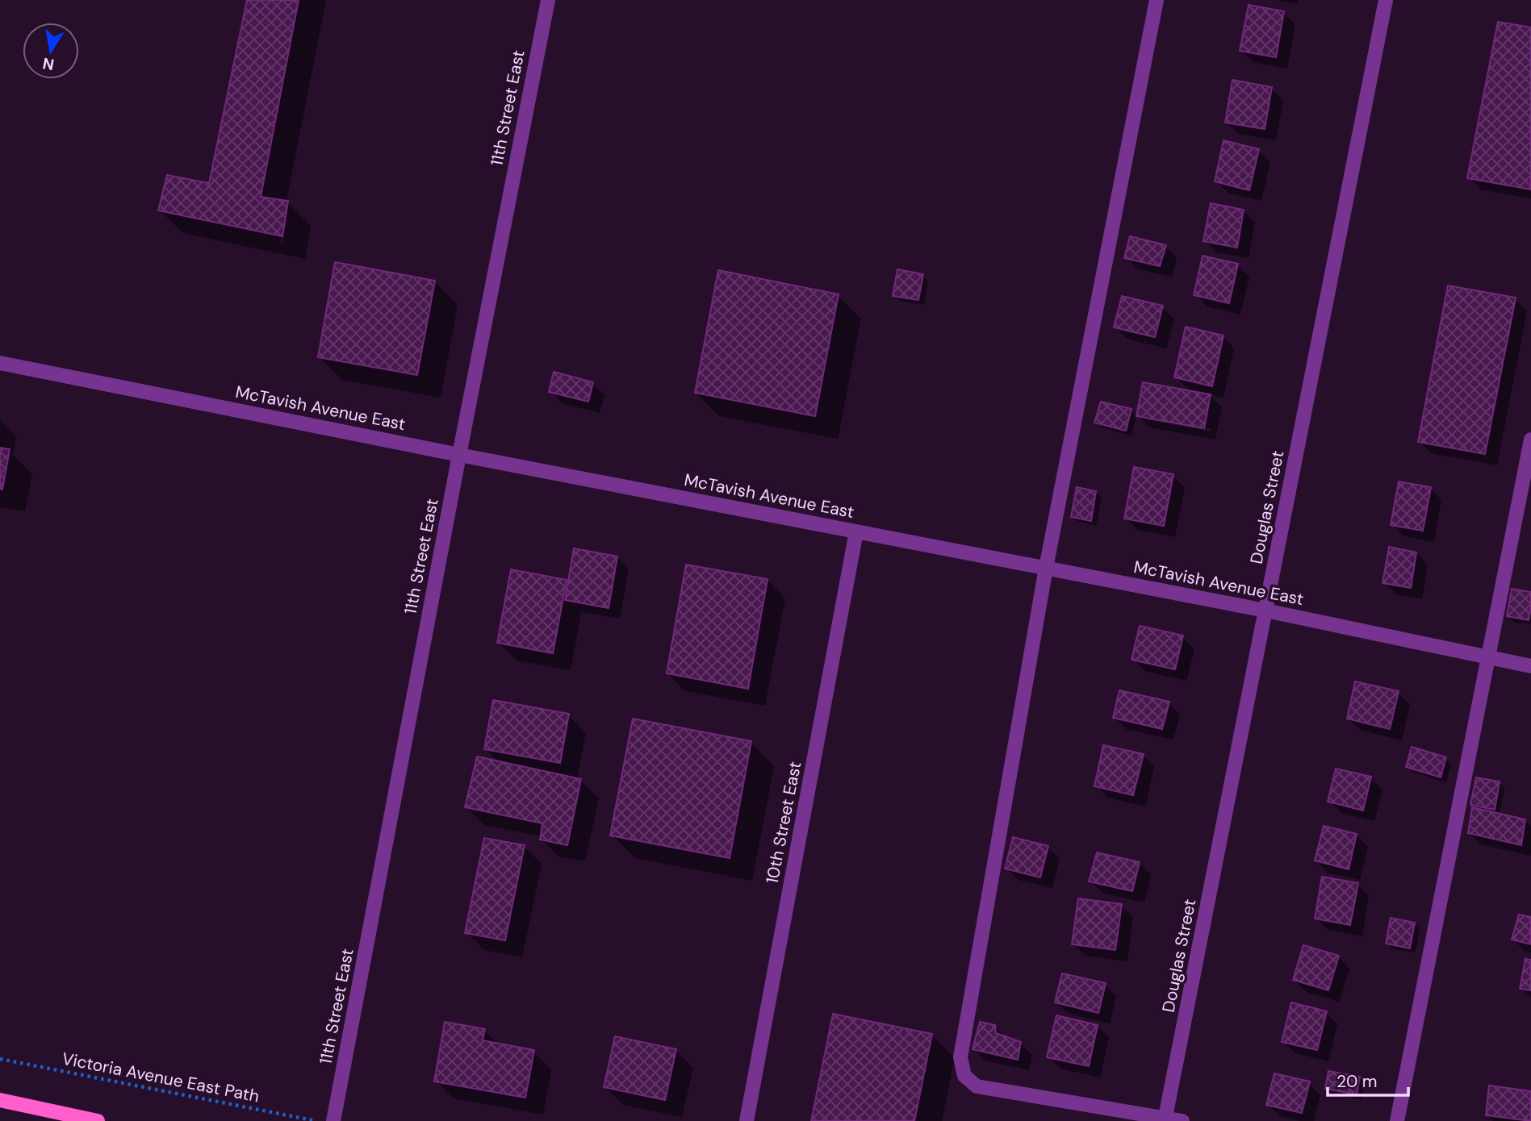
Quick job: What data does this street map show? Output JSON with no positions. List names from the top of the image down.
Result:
{
  "streets": {
    "street": [
      "11th Street East",
      "McTavish Avenue East",
      "Douglas Street",
      "10th Street East"
    ],
    "path": ["Victoria Avenue East Path"]
  },
  "crossings": [
    ["11th Street East", "McTavish Avenue East"],
    ["McTavish Avenue East", "Douglas Street"],
    ["McTavish Avenue East", "10th Street East"]
  ],
  "scale_bar": "20 m",
  "north": "bottom"
}
